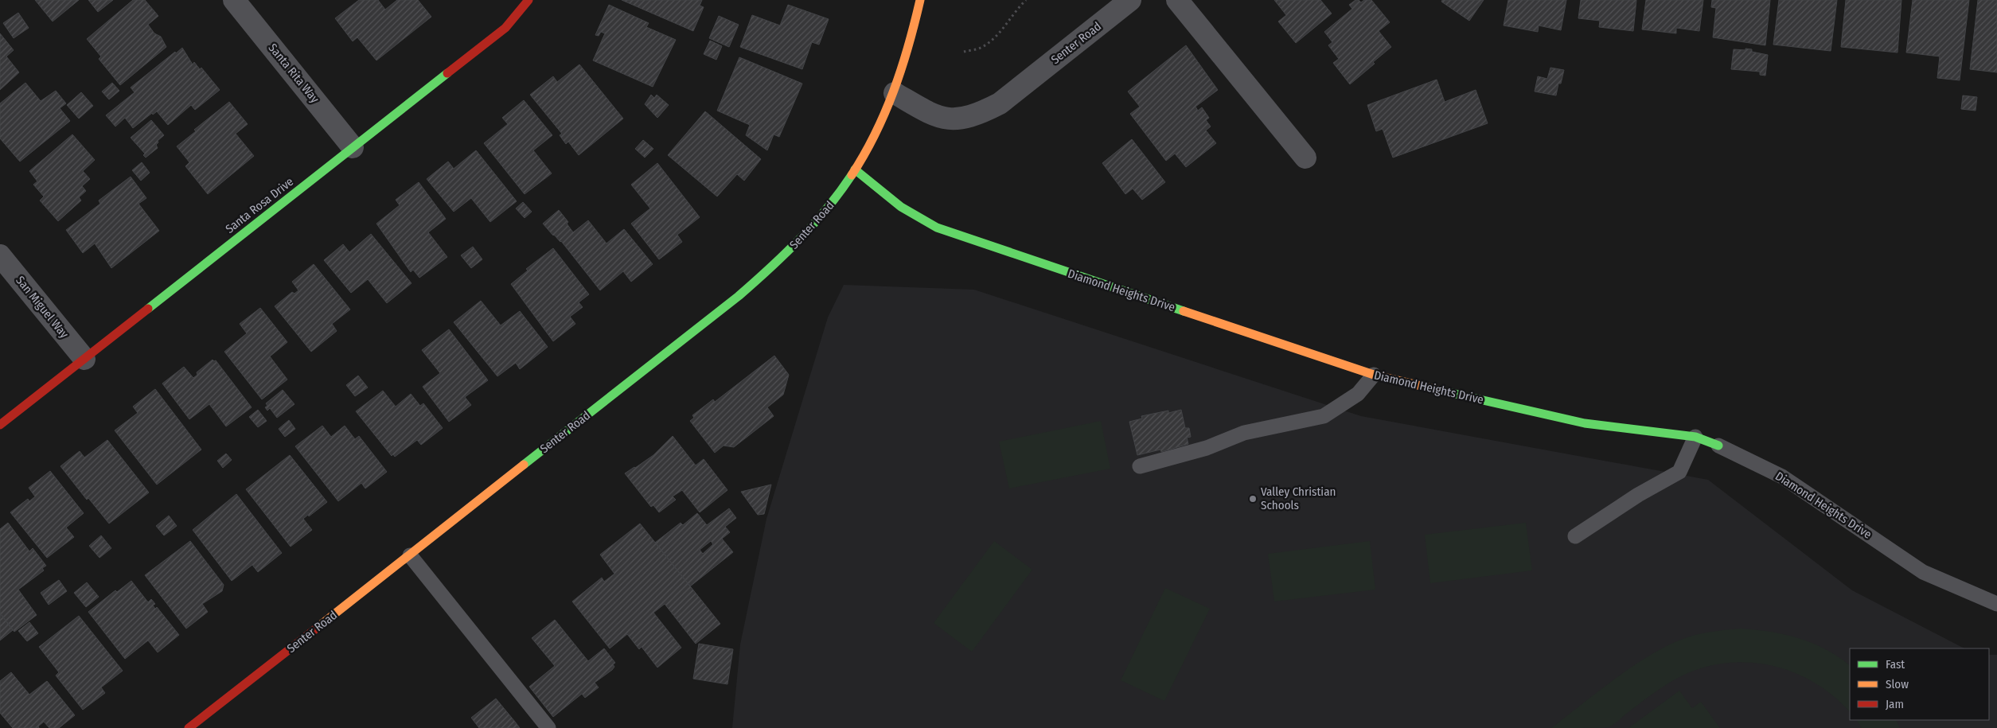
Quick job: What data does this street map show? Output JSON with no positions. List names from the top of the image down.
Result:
{
  "streets": {
    "street": [
      "Senter Road",
      "Santa Rita Way",
      "Santa Rosa Drive",
      "Diamond Heights Drive",
      "San Miguel Way"
    ]
  },
  "crossings": [
    ["Senter Road", "Diamond Heights Drive"],
    ["Santa Rita Way", "Santa Rosa Drive"],
    ["Santa Rosa Drive", "San Miguel Way"]
  ],
  "places": ["Valley Christian Schools"],
  "legend": ["Fast", "Slow", "Jam"]
}
